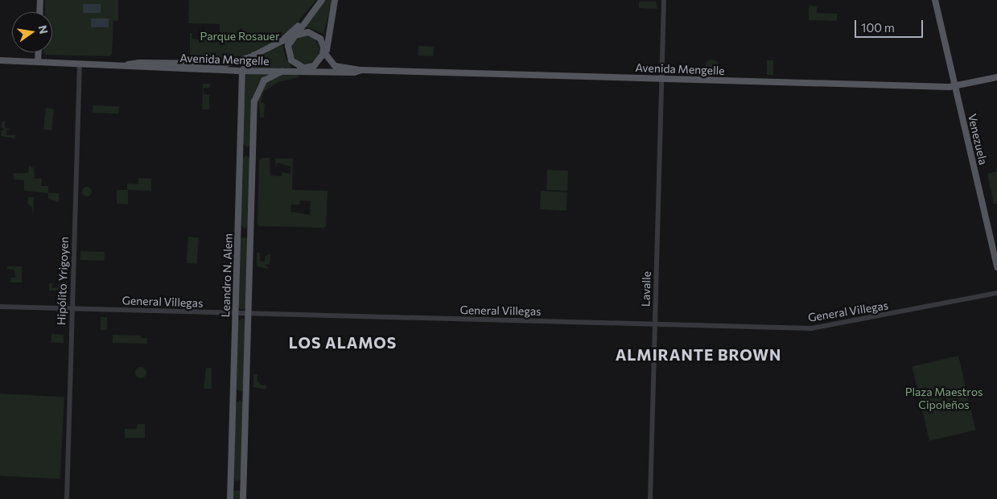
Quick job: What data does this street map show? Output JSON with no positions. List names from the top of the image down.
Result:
{
  "streets": {
    "main road": ["Avenida Mengelle", "Venezuela", "Leandro N. Alem"],
    "street": ["Hipólito Yrigoyen", "Lavalle", "General Villegas"]
  },
  "crossings": [
    ["Avenida Mengelle", "Venezuela"],
    ["Avenida Mengelle", "Leandro N. Alem"],
    ["Avenida Mengelle", "Hipólito Yrigoyen"],
    ["Avenida Mengelle", "Lavalle"],
    ["Leandro N. Alem", "General Villegas"],
    ["Hipólito Yrigoyen", "General Villegas"],
    ["Lavalle", "General Villegas"]
  ],
  "districts": ["LOS ALAMOS", "ALMIRANTE BROWN"],
  "parks": ["Parque Rosauer", "Plaza Maestros Cipoleños"],
  "scale_bar": "100 m",
  "north": "right"
}
